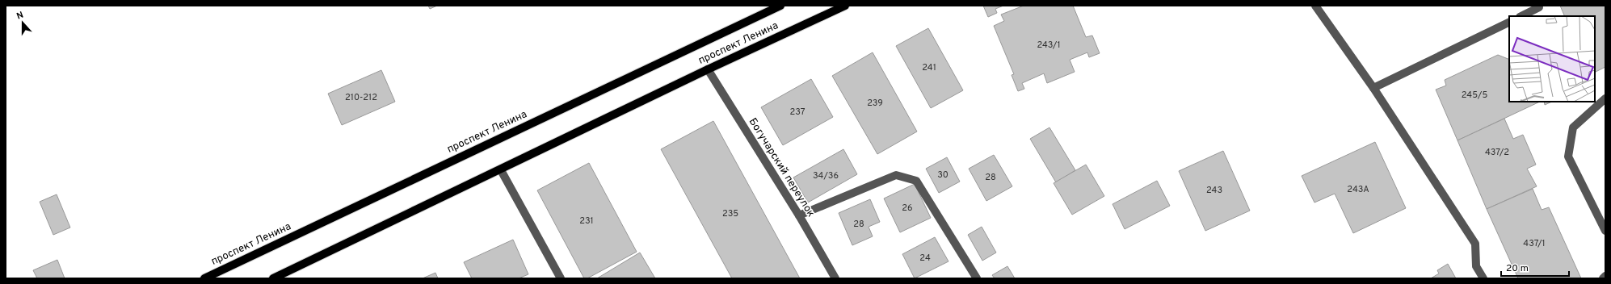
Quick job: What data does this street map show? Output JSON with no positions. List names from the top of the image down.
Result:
{
  "streets": {
    "main road": ["проспект Ленина"],
    "street": ["Богучарский переулок"]
  },
  "crossings": [
    ["проспект Ленина", "Богучарский переулок"]
  ],
  "house_numbers": [
    "243/1",
    "241",
    "245/5",
    "210-212",
    "239",
    "237",
    "437/2",
    "30",
    "34/36",
    "28",
    "243А",
    "243",
    "26",
    "235",
    "231",
    "28",
    "437/1",
    "24"
  ],
  "scale_bar": "20 m",
  "north": "top"
}
